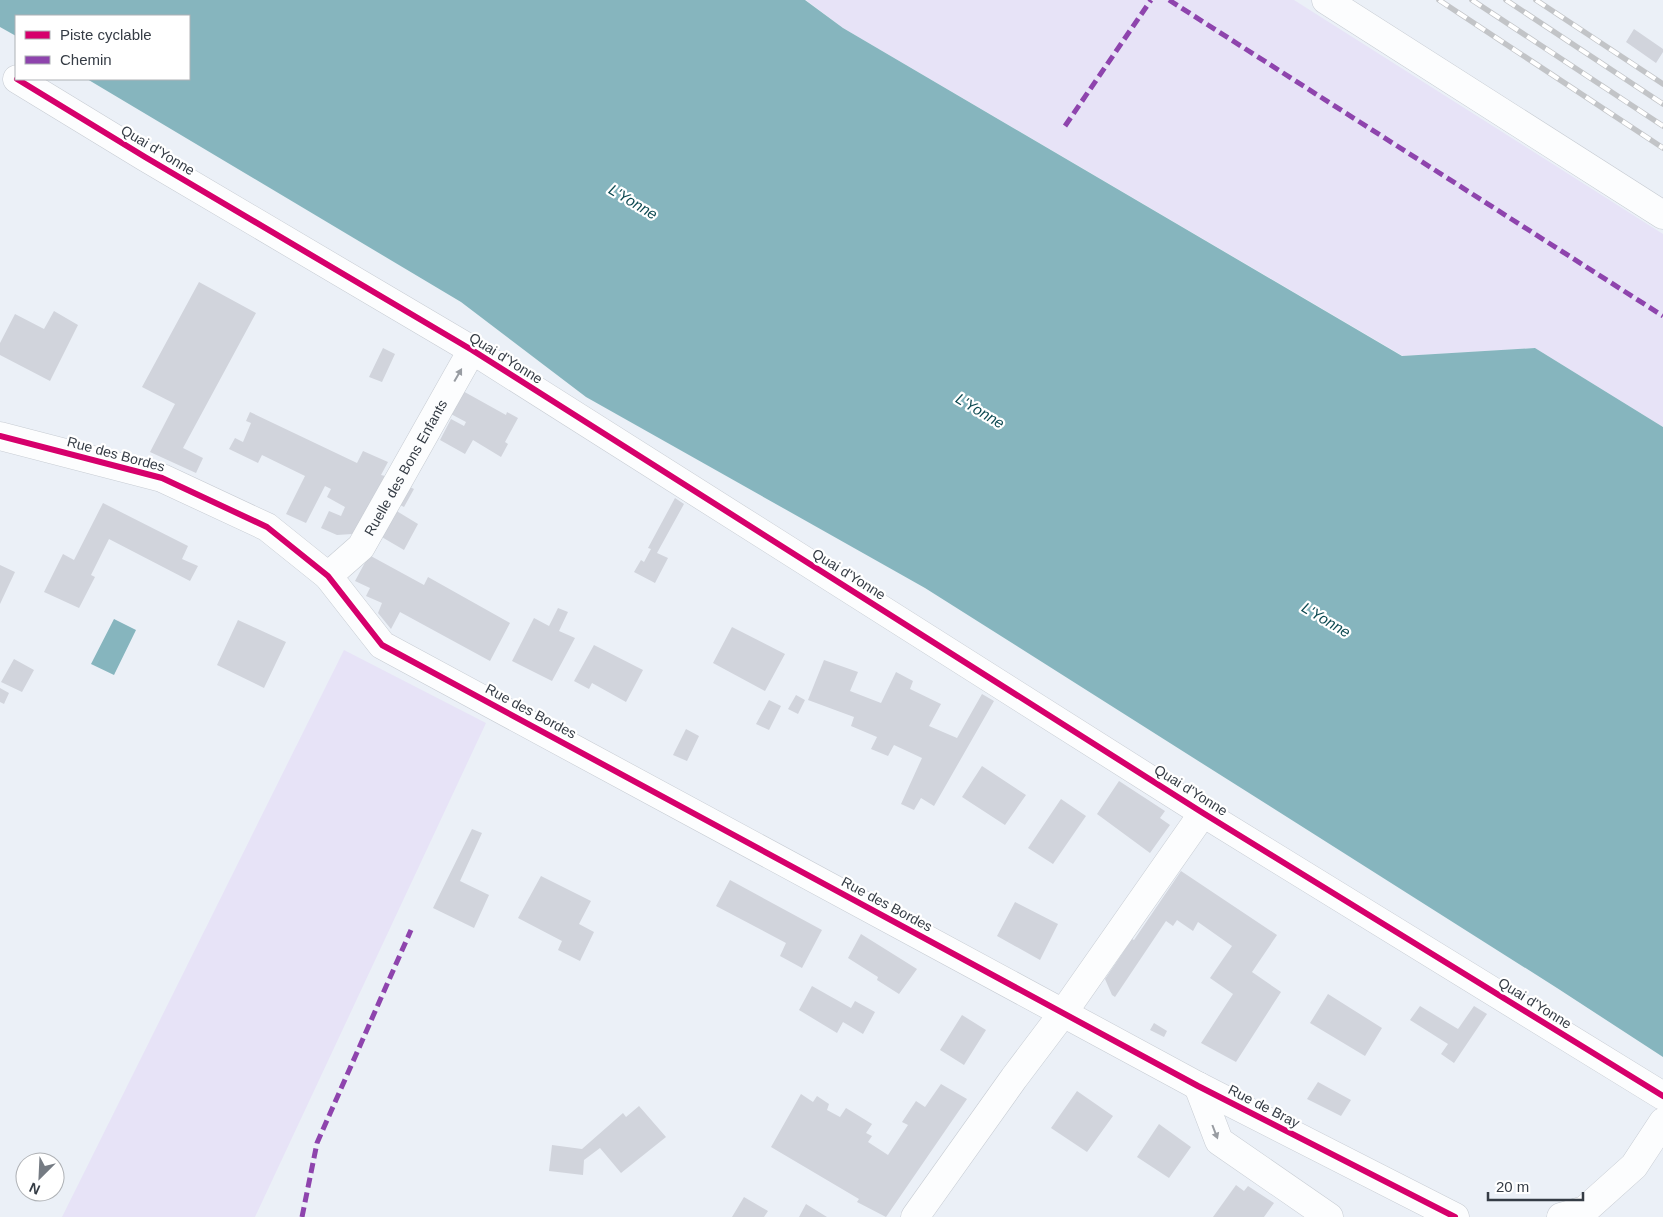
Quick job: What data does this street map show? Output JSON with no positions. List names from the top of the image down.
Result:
{
  "streets": {
    "street": [
      "Quai d'Yonne",
      "Rue des Bordes",
      "Ruelle des Bons Enfants",
      "Rue de Bray"
    ]
  },
  "crossings": [
    ["Quai d'Yonne", "Ruelle des Bons Enfants"],
    ["Rue des Bordes", "Ruelle des Bons Enfants"],
    ["Rue des Bordes", "Rue de Bray"]
  ],
  "one_way": ["Ruelle des Bons Enfants"],
  "water": ["L'Yonne"],
  "legend": ["Piste cyclable", "Chemin"],
  "scale_bar": "20 m",
  "north": "bottom left"
}
